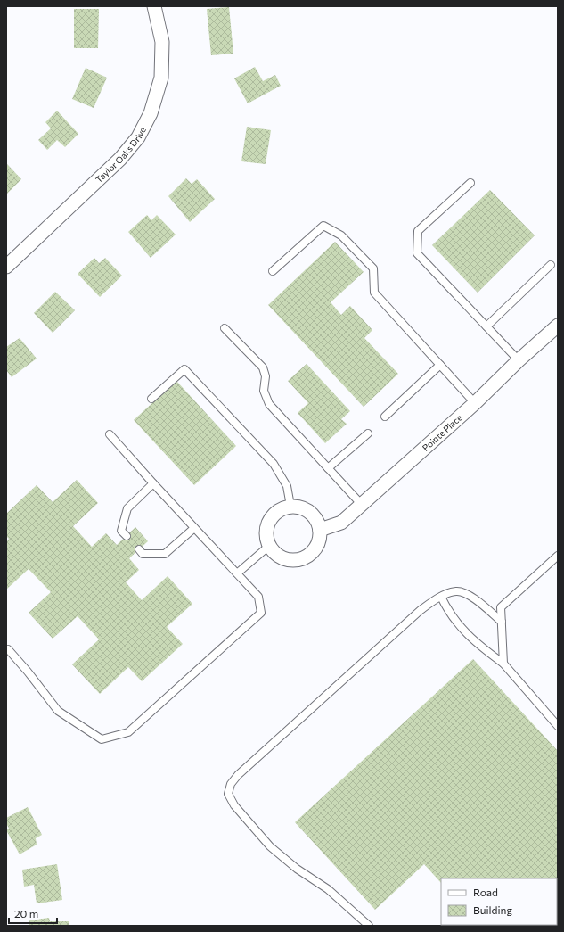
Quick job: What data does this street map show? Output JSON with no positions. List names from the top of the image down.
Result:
{
  "streets": {
    "street": ["Taylor Oaks Drive", "Pointe Place"]
  },
  "legend": ["Road", "Building"],
  "scale_bar": "20 m"
}
